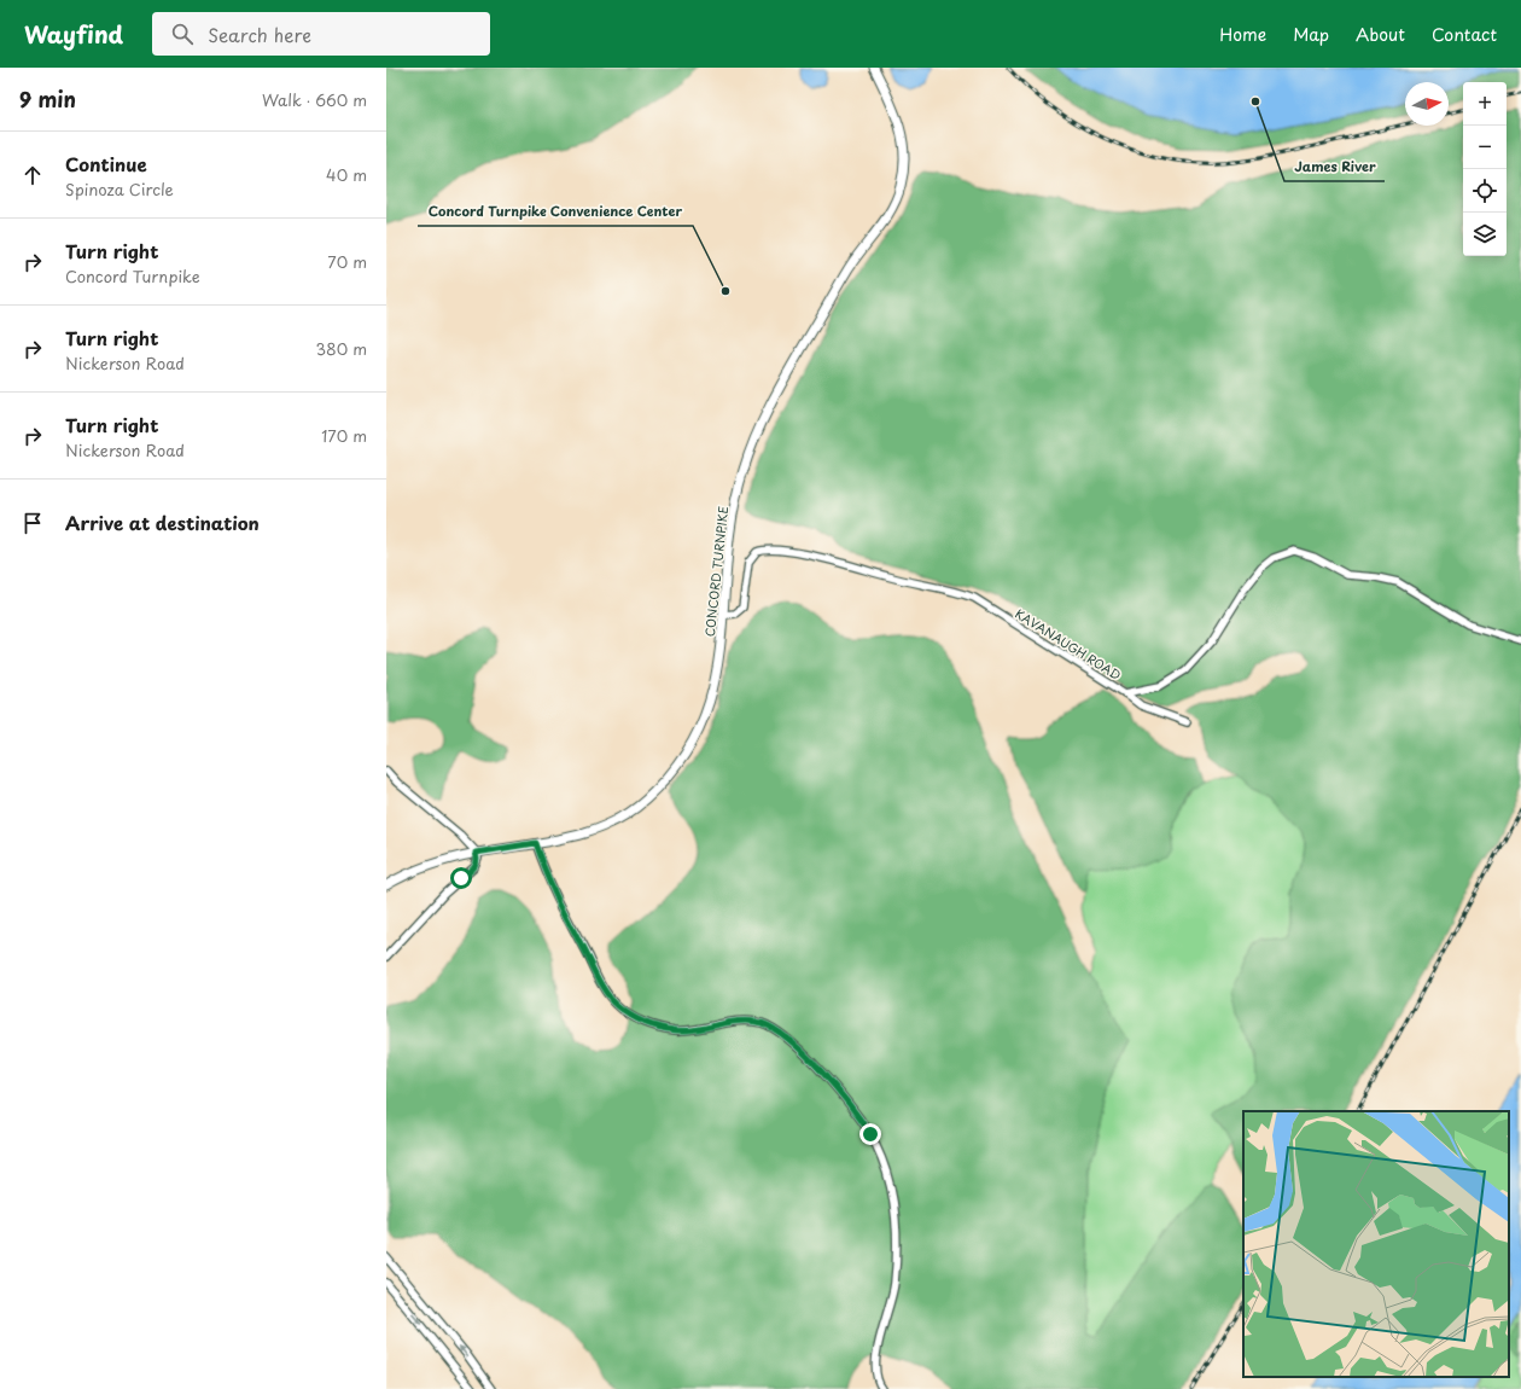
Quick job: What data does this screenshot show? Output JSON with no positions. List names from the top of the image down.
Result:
{
  "streets": {
    "street": ["CONCORD TURNPIKE", "KAVANAUGH ROAD"]
  },
  "crossings": [
    ["CONCORD TURNPIKE", "KAVANAUGH ROAD"]
  ],
  "places": ["James River", "Concord Turnpike Convenience Center"],
  "north": "right",
  "page": {
    "header": "Wayfind",
    "search": "Search here",
    "nav": [
      "Home",
      "Map",
      "About",
      "Contact"
    ],
    "heading": ["9 min", "Walk · 660 m"],
    "map_buttons": ["+", "−"],
    "list": [
      ["Continue", "Spinoza Circle", "40 m"],
      ["Turn right", "Concord Turnpike", "70 m"],
      ["Turn right", "Nickerson Road", "380 m"],
      ["Turn right", "Nickerson Road", "170 m"],
      "Arrive at destination"
    ]
  }
}
